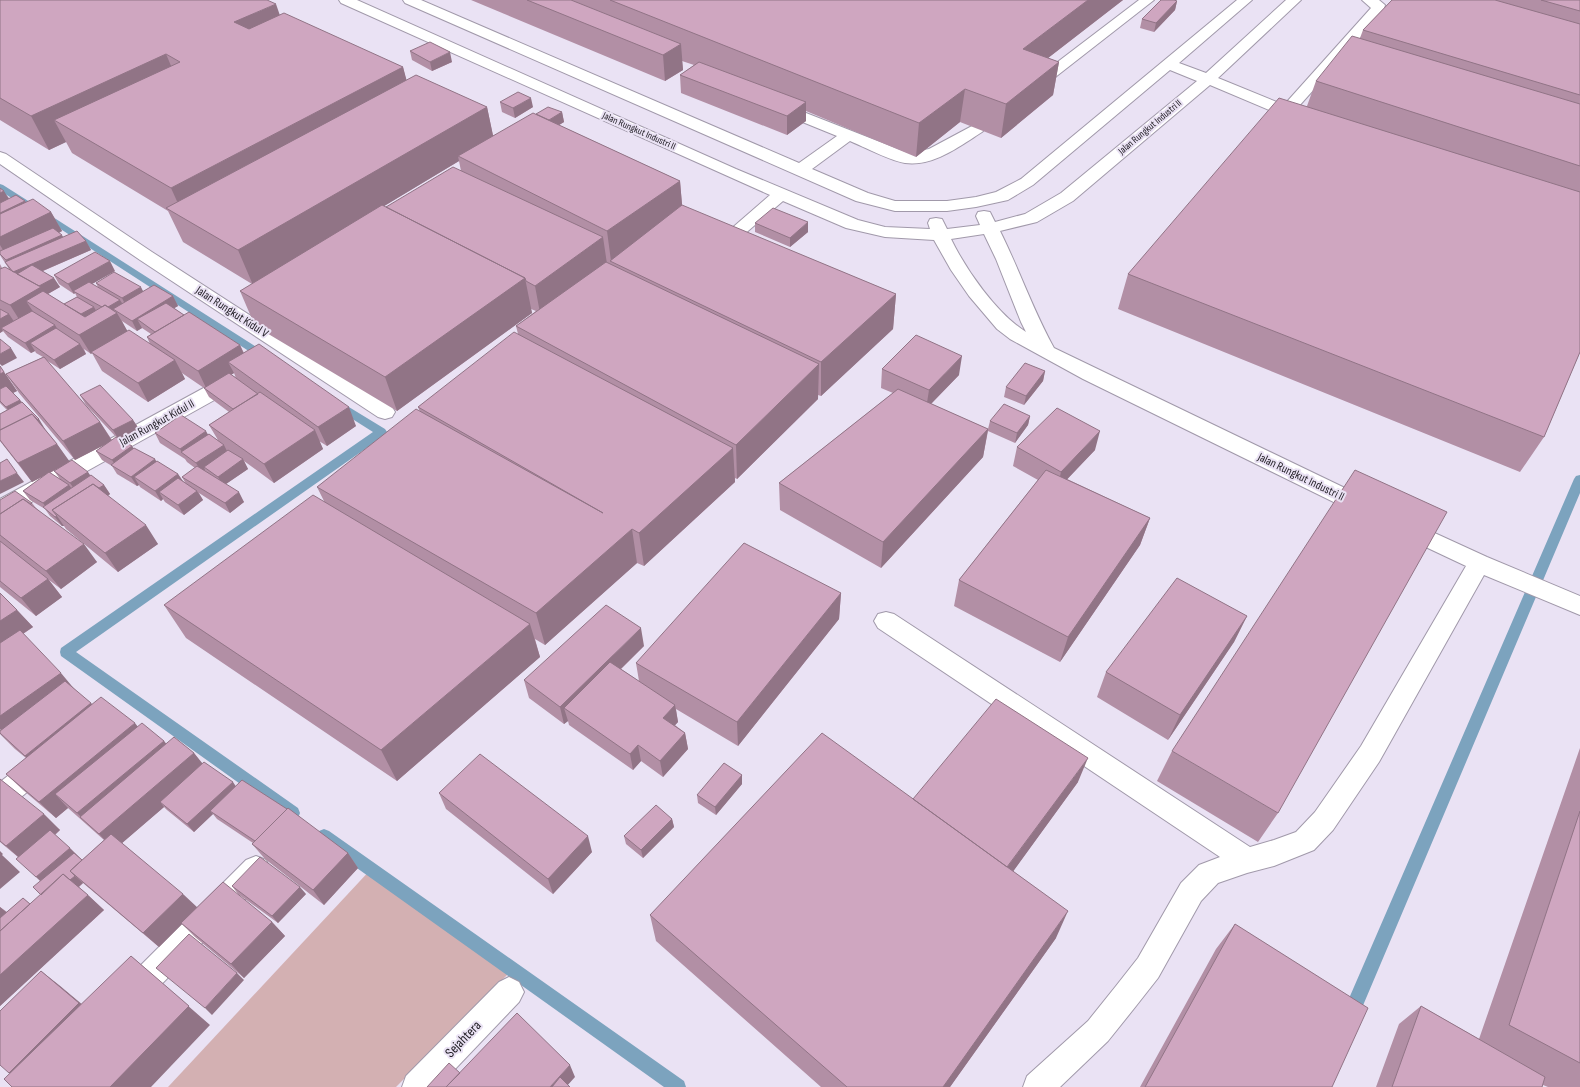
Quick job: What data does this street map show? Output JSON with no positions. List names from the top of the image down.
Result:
{
  "streets": {
    "street": [
      "Jalan Rungkut Industri II",
      "Jalan Rungkut Kidul V",
      "Jalan Rungkut Kidul II",
      "Sejahtera"
    ]
  }
}
